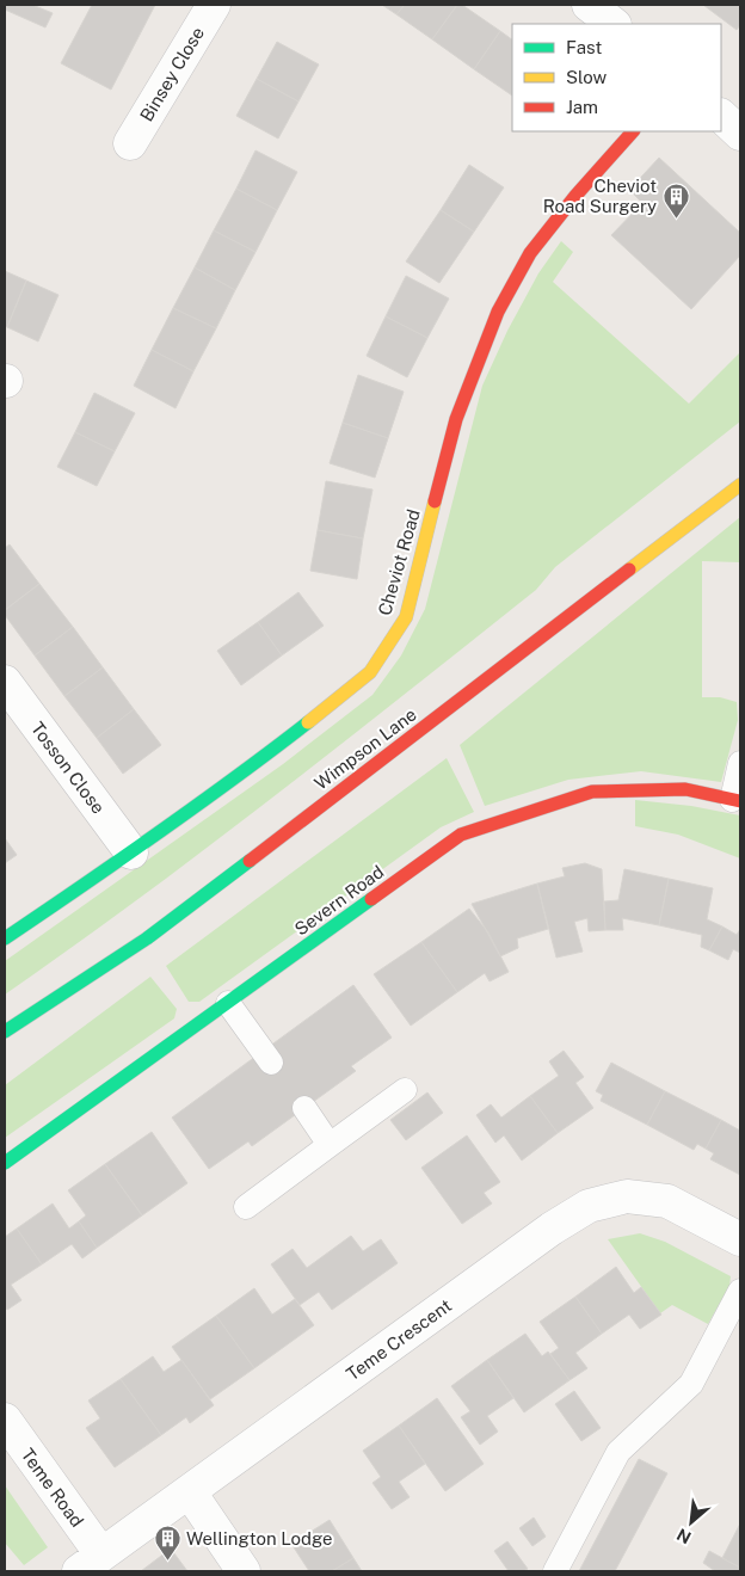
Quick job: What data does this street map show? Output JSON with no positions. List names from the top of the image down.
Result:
{
  "streets": {
    "street": [
      "Binsey Close",
      "Cheviot Road",
      "Wimpson Lane",
      "Tosson Close",
      "Severn Road",
      "Teme Crescent",
      "Teme Road"
    ]
  },
  "crossings": [
    ["Cheviot Road", "Tosson Close"],
    ["Teme Crescent", "Teme Road"]
  ],
  "places": {
    "building": ["Cheviot Road Surgery", "Wellington Lodge"]
  },
  "legend": ["Fast", "Slow", "Jam"],
  "north": "bottom left"
}
